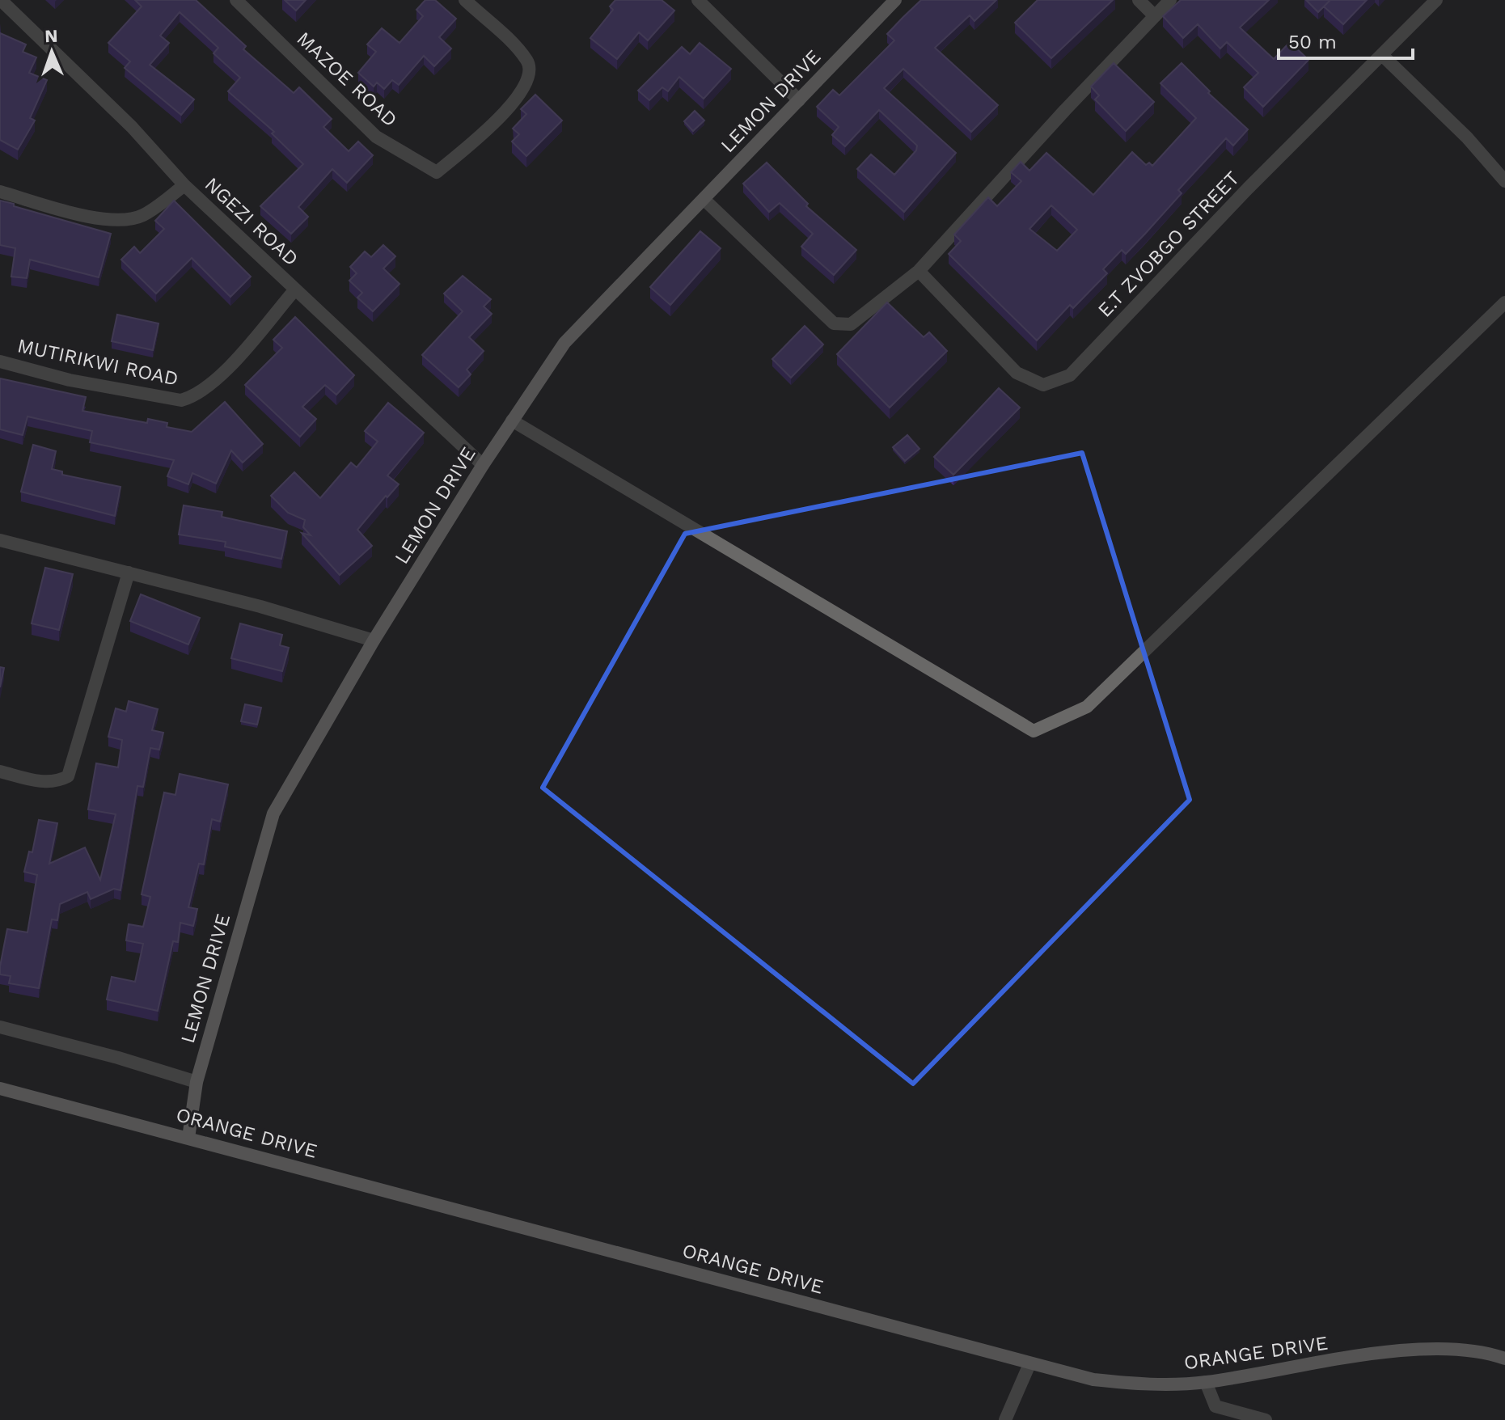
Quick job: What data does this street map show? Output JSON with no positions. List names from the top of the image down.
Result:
{
  "streets": {
    "street": [
      "MAZOE ROAD",
      "LEMON DRIVE",
      "NGEZI ROAD",
      "E.T ZVOBGO STREET",
      "MUTIRIKWI ROAD",
      "ORANGE DRIVE"
    ]
  },
  "crossings": [
    ["LEMON DRIVE", "NGEZI ROAD"],
    ["LEMON DRIVE", "ORANGE DRIVE"],
    ["NGEZI ROAD", "MUTIRIKWI ROAD"]
  ],
  "scale_bar": "50 m",
  "north": "top"
}
